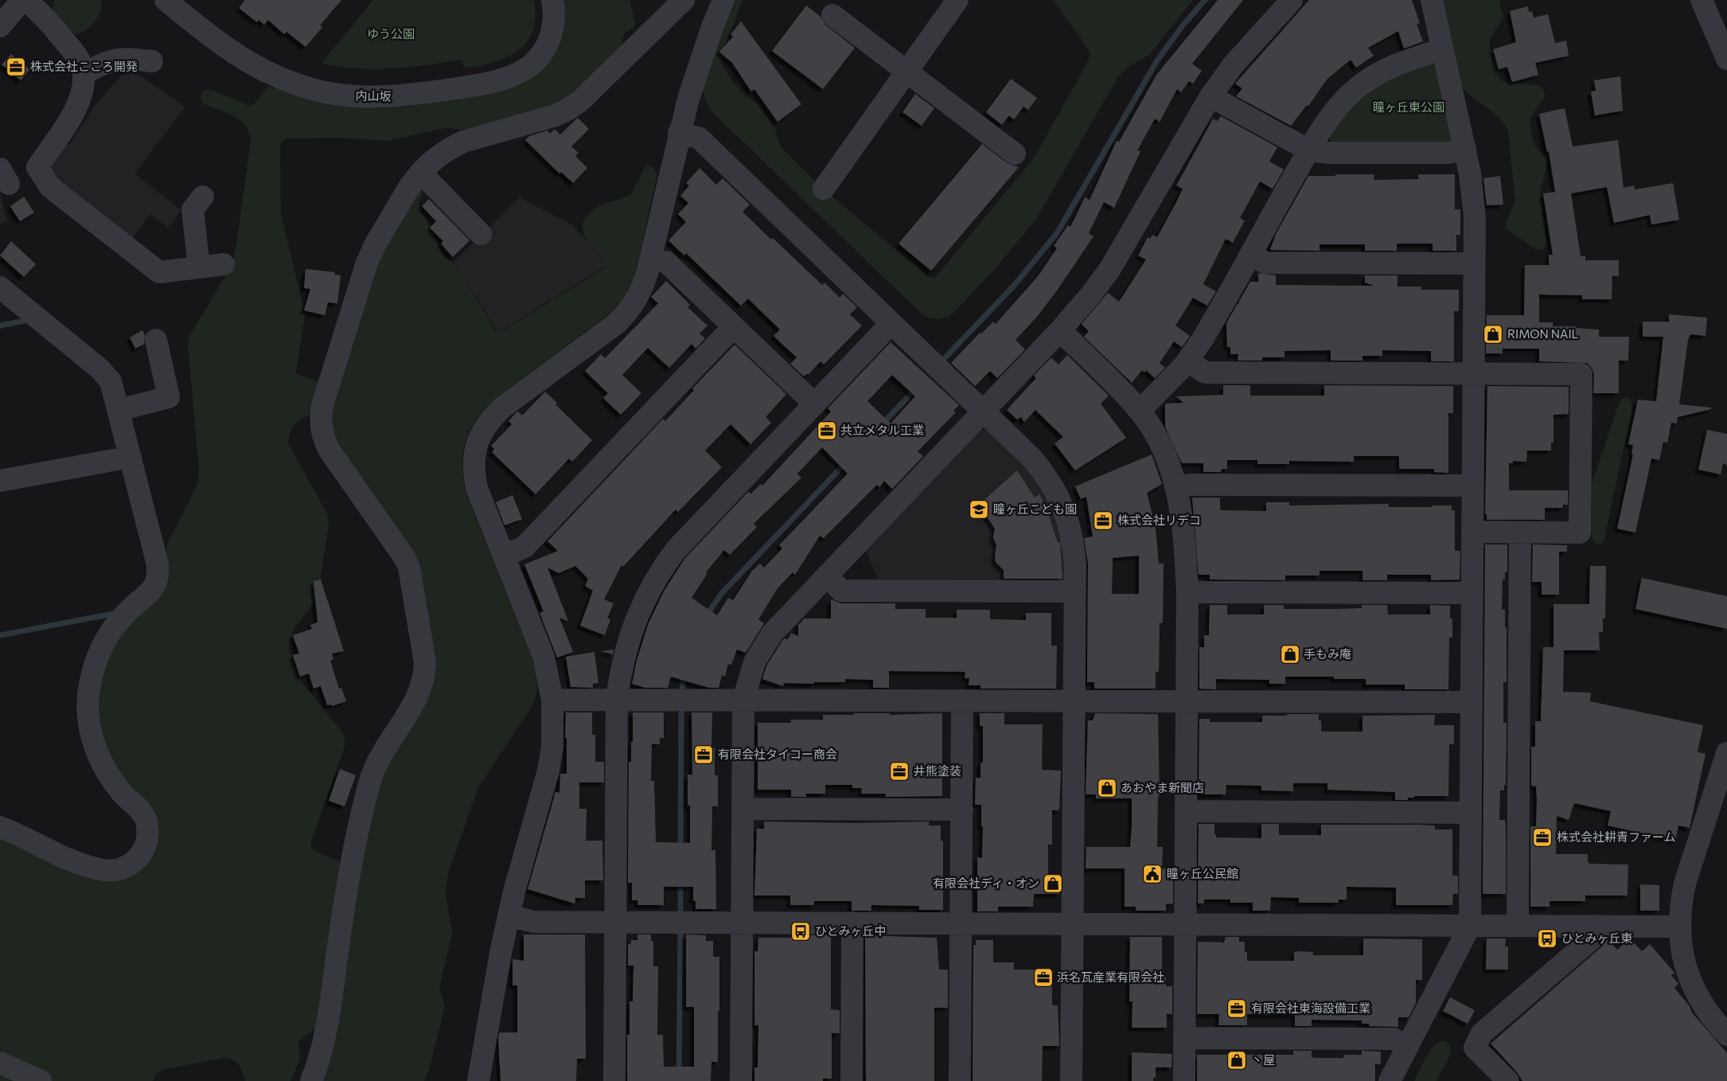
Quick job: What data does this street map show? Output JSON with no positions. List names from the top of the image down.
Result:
{
  "streets": {
    "street": ["内山坂"]
  },
  "parks": ["ゆう公園", "瞳ヶ丘東公園"],
  "places": {
    "office": [
      "株式会社こころ開発",
      "共立メタル工業",
      "株式会社リデコ",
      "有限会社タイコー商会",
      "井熊塗装",
      "株式会社耕青ファーム",
      "浜名瓦産業有限会社",
      "有限会社東海設備工業"
    ],
    "shop": [
      "RIMON NAIL",
      "手もみ庵",
      "あおやま新聞店",
      "有限会社ディ・オン",
      "丶屋"
    ],
    "school or university": ["瞳ヶ丘こども園"],
    "public building": ["瞳ヶ丘公民館"],
    "bus stop": ["ひとみヶ丘中", "ひとみヶ丘東"]
  }
}
